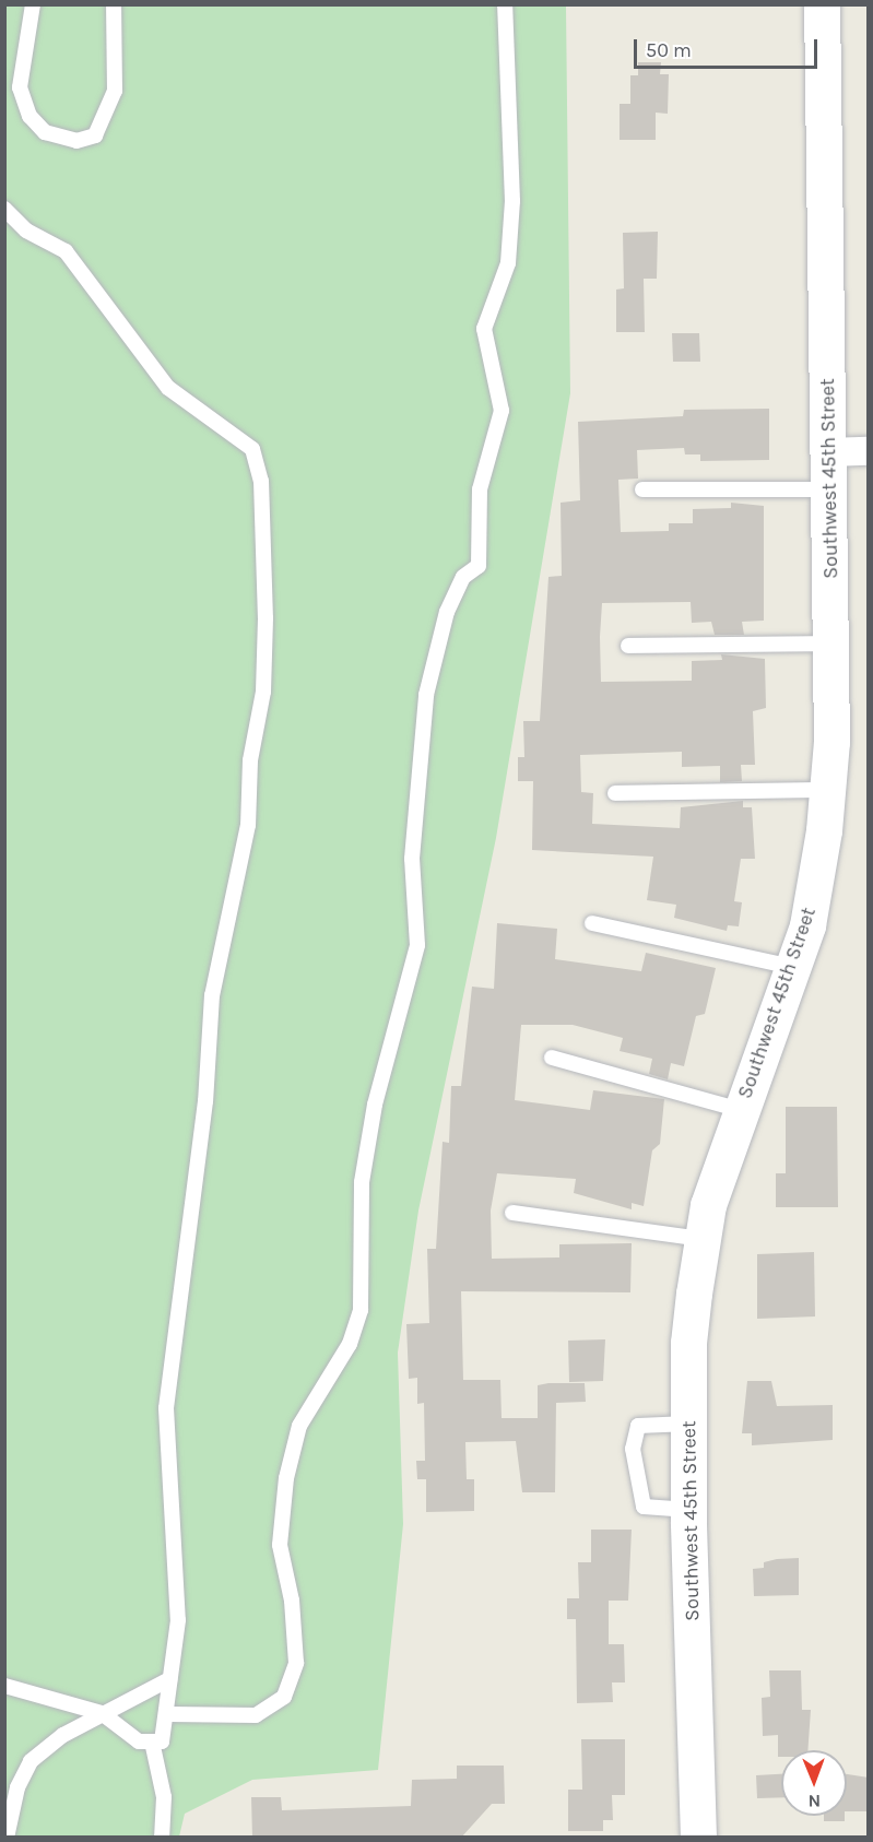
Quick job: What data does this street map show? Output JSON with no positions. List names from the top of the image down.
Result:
{
  "streets": {
    "street": ["Southwest 45th Street"]
  },
  "scale_bar": "50 m",
  "north": "bottom"
}
